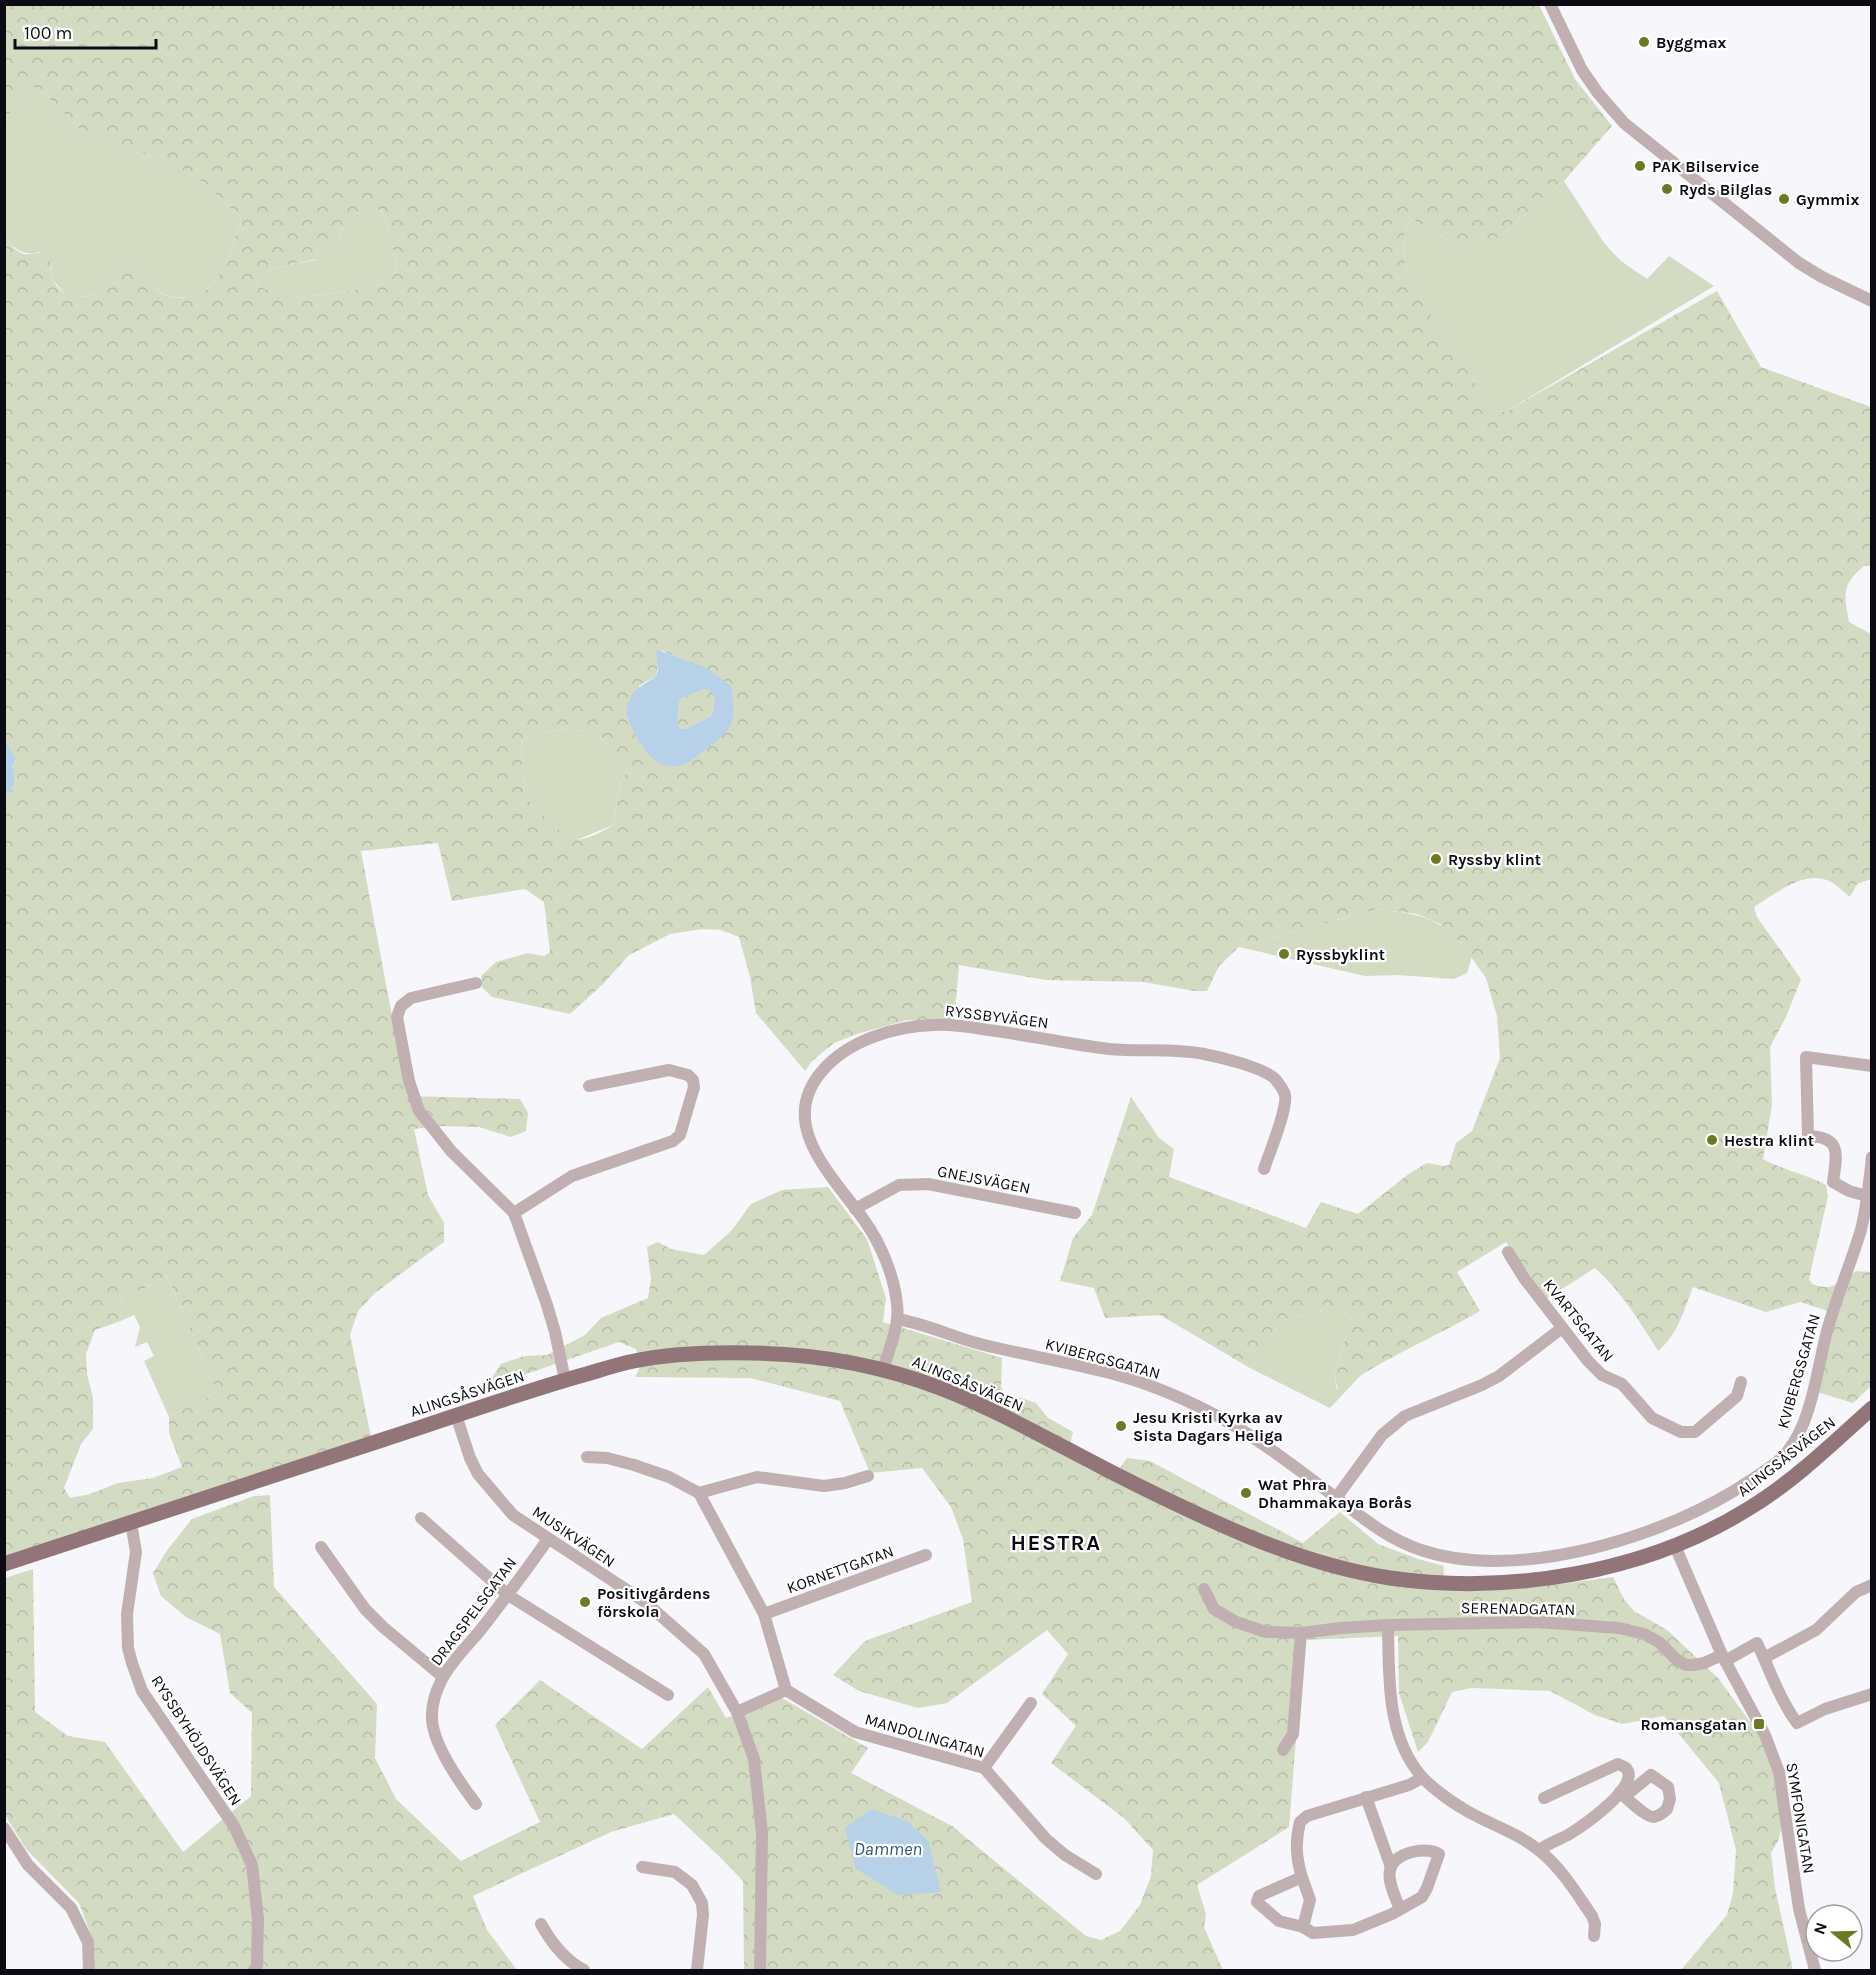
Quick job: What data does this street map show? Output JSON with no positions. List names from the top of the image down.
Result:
{
  "streets": {
    "main road": ["ALINGSÅSVÄGEN"],
    "street": [
      "RYSSBYVÄGEN",
      "GNEJSVÄGEN",
      "KVARTSGATAN",
      "KVIBERGSGATAN",
      "MUSIKVÄGEN",
      "KORNETTGATAN",
      "SERENADGATAN",
      "DRAGSPELSGATAN",
      "MANDOLINGATAN",
      "RYSSBYHÖJDSVÄGEN",
      "SYMFONIGATAN"
    ]
  },
  "crossings": [
    ["RYSSBYVÄGEN", "GNEJSVÄGEN"],
    ["RYSSBYVÄGEN", "KVIBERGSGATAN"],
    ["RYSSBYVÄGEN", "ALINGSÅSVÄGEN"],
    ["ALINGSÅSVÄGEN", "MUSIKVÄGEN"],
    ["ALINGSÅSVÄGEN", "RYSSBYHÖJDSVÄGEN"],
    ["ALINGSÅSVÄGEN", "SYMFONIGATAN"],
    ["MUSIKVÄGEN", "DRAGSPELSGATAN"],
    ["SERENADGATAN", "SYMFONIGATAN"]
  ],
  "districts": ["HESTRA"],
  "water": ["Dammen"],
  "places": {
    "other": [
      "Byggmax",
      "PAK Bilservice",
      "Ryds Bilglas",
      "Gymmix",
      "Ryssby klint",
      "Ryssbyklint",
      "Hestra klint",
      "Jesu Kristi Kyrka av Sista Dagars Heliga",
      "Wat Phra Dhammakaya Borås",
      "Positivgårdens förskola"
    ],
    "transit": ["Romansgatan"]
  },
  "scale_bar": "100 m",
  "north": "left"
}
